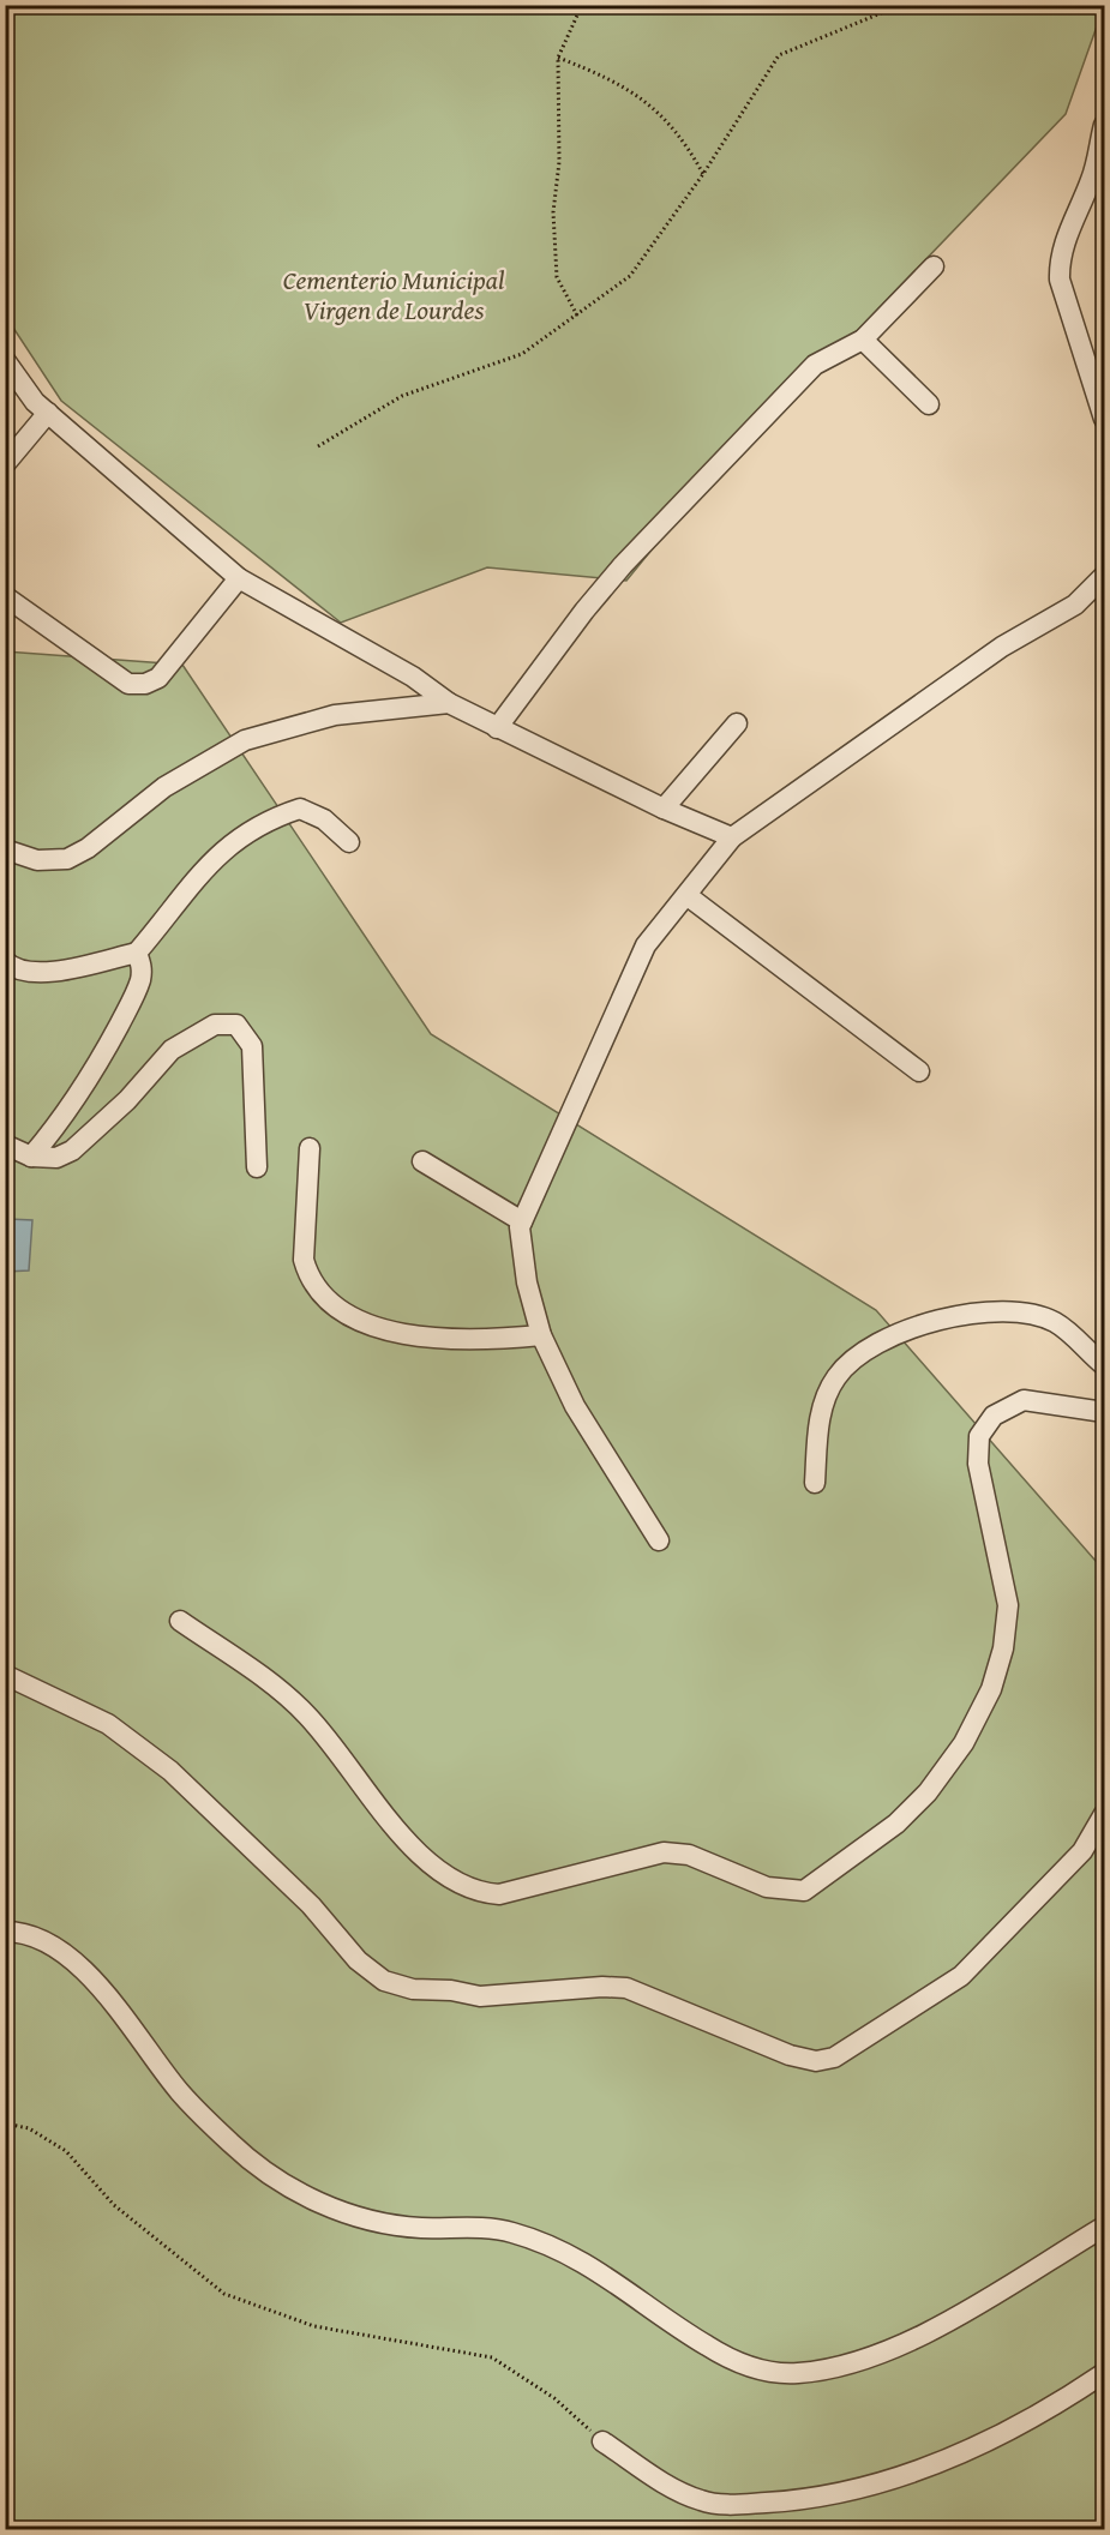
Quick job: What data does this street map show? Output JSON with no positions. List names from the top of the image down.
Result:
{
  "parks": ["Cementerio Municipal Virgen de Lourdes"]
}
